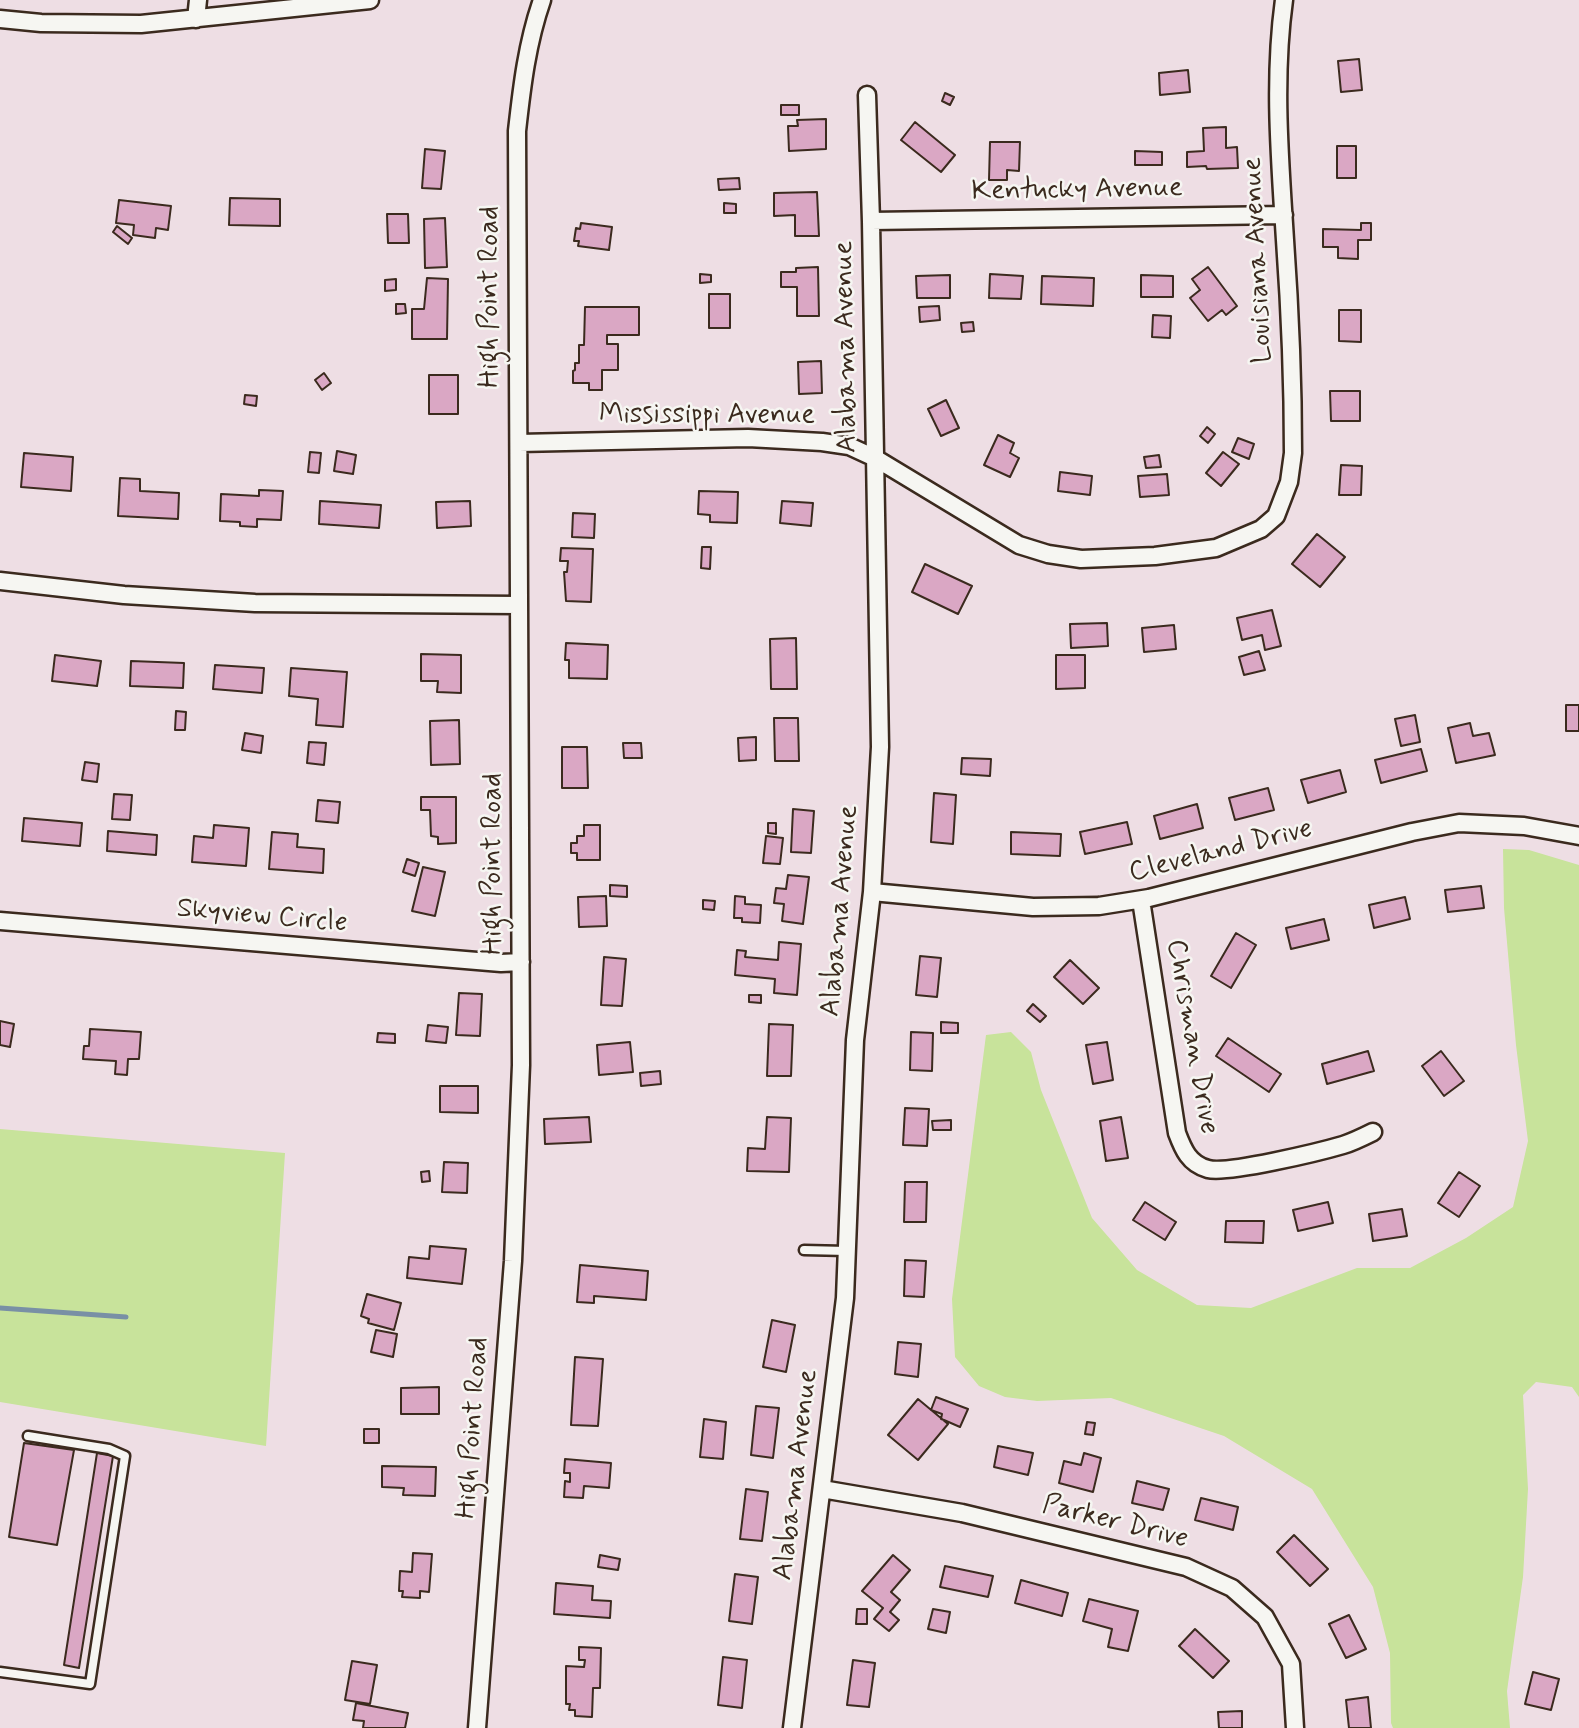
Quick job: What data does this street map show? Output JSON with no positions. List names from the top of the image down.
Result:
{
  "streets": {
    "street": [
      "Kentucky Avenue",
      "Louisiana Avenue",
      "High Point Road",
      "Alabama Avenue",
      "Mississippi Avenue",
      "Cleveland Drive",
      "Skyview Circle",
      "Chrisman Drive",
      "Parker Drive"
    ]
  },
  "crossings": [
    ["Kentucky Avenue", "Louisiana Avenue"],
    ["Kentucky Avenue", "Alabama Avenue"],
    ["Louisiana Avenue", "Mississippi Avenue"],
    ["High Point Road", "Mississippi Avenue"],
    ["High Point Road", "Skyview Circle"],
    ["Alabama Avenue", "Mississippi Avenue"],
    ["Alabama Avenue", "Cleveland Drive"],
    ["Alabama Avenue", "Parker Drive"],
    ["Cleveland Drive", "Chrisman Drive"]
  ]
}
